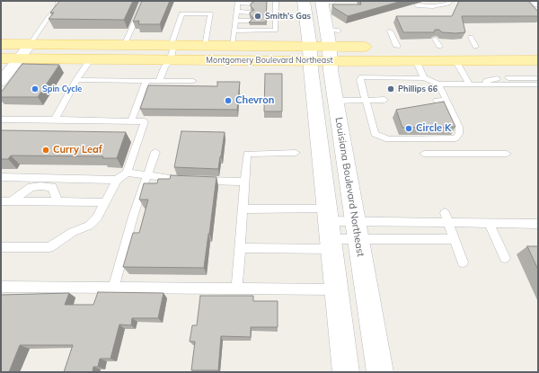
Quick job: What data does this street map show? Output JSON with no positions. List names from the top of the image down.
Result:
{
  "streets": {
    "main road": ["Montgomery Boulevard Northeast", "Louisiana Boulevard Northeast"]
  },
  "crossings": [
    ["Montgomery Boulevard Northeast", "Louisiana Boulevard Northeast"]
  ],
  "places": [
    "Smith's Gas",
    "Spin Cycle",
    "Phillips 66",
    "Chevron",
    "Circle K",
    "Curry Leaf"
  ]
}
